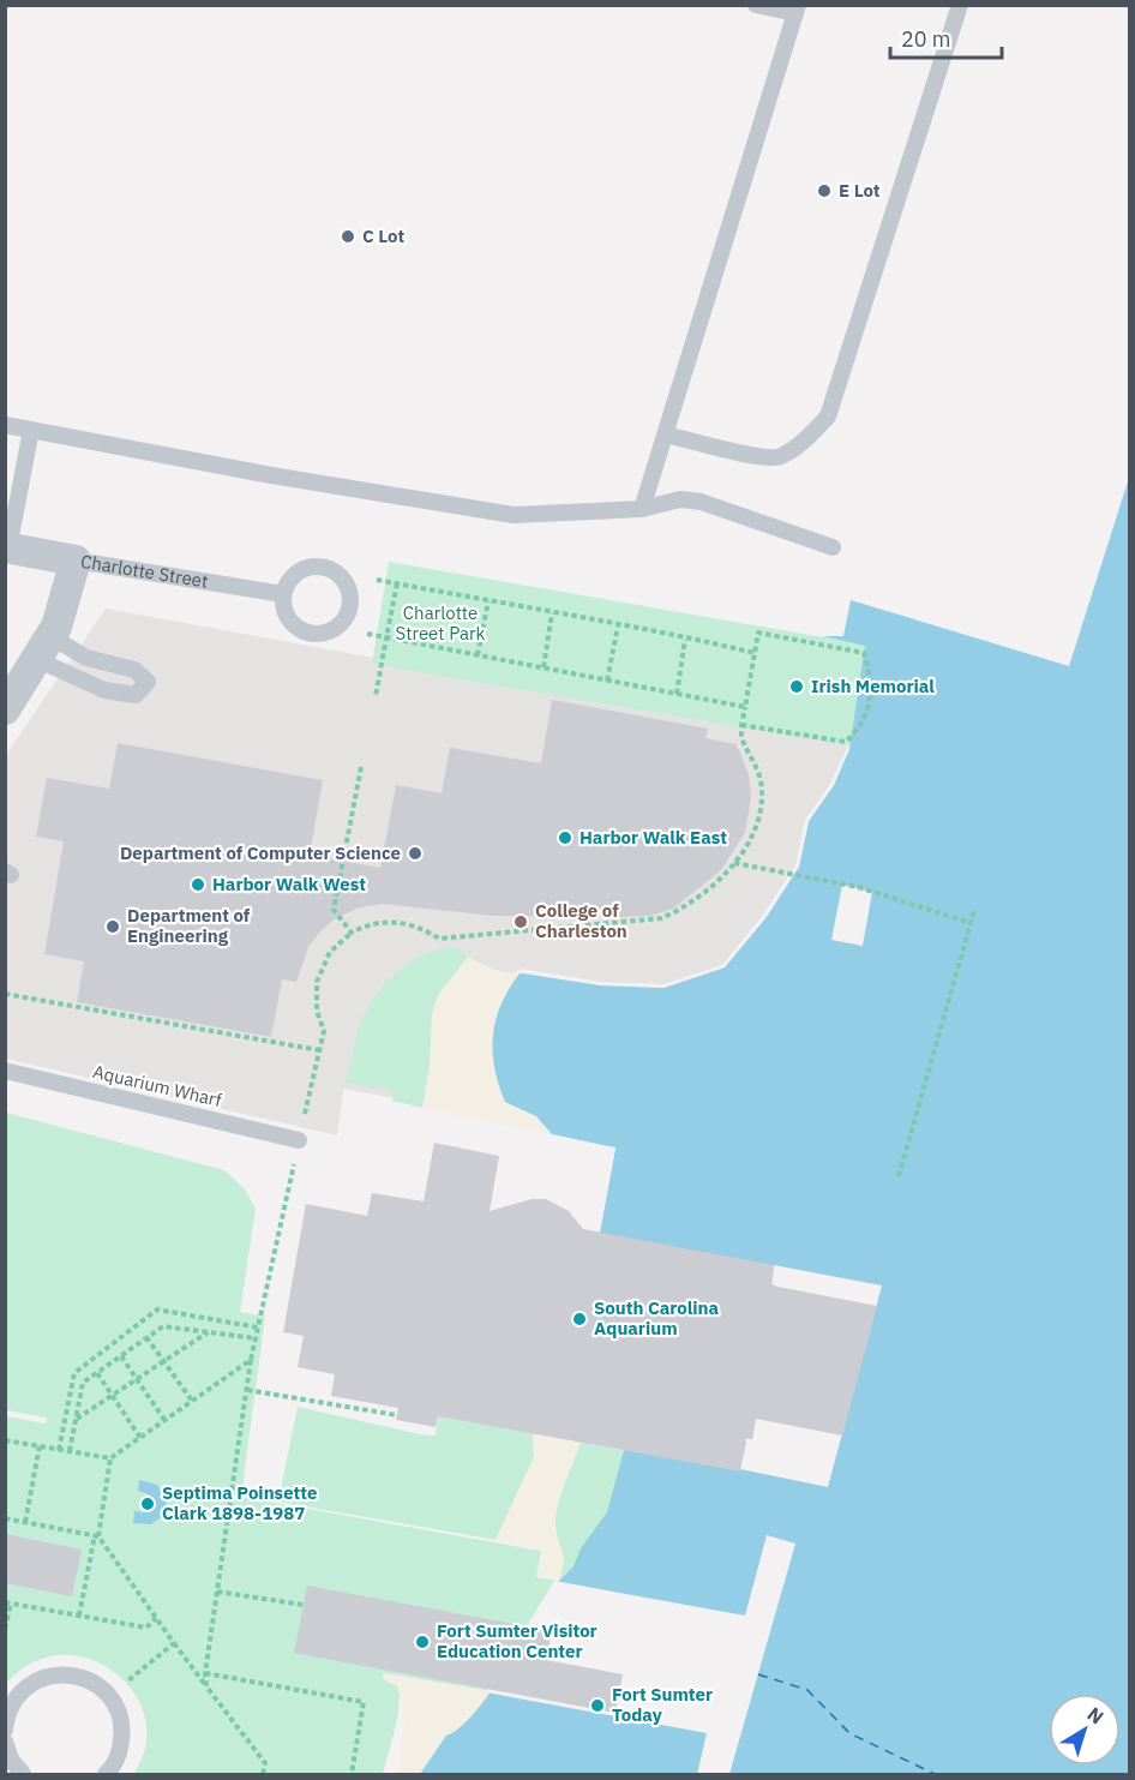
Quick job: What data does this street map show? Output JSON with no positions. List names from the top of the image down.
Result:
{
  "streets": {
    "street": ["Charlotte Street"],
    "lane": ["Aquarium Wharf"]
  },
  "parks": ["Charlotte Street Park"],
  "places": [
    "E Lot",
    "C Lot",
    "Irish Memorial",
    "Harbor Walk East",
    "Department of Computer Science",
    "Harbor Walk West",
    "College of Charleston",
    "Department of Engineering",
    "South Carolina Aquarium",
    "Septima Poinsette Clark 1898-1987",
    "Fort Sumter Visitor Education Center",
    "Fort Sumter Today"
  ],
  "scale_bar": "20 m",
  "north": "top right"
}
